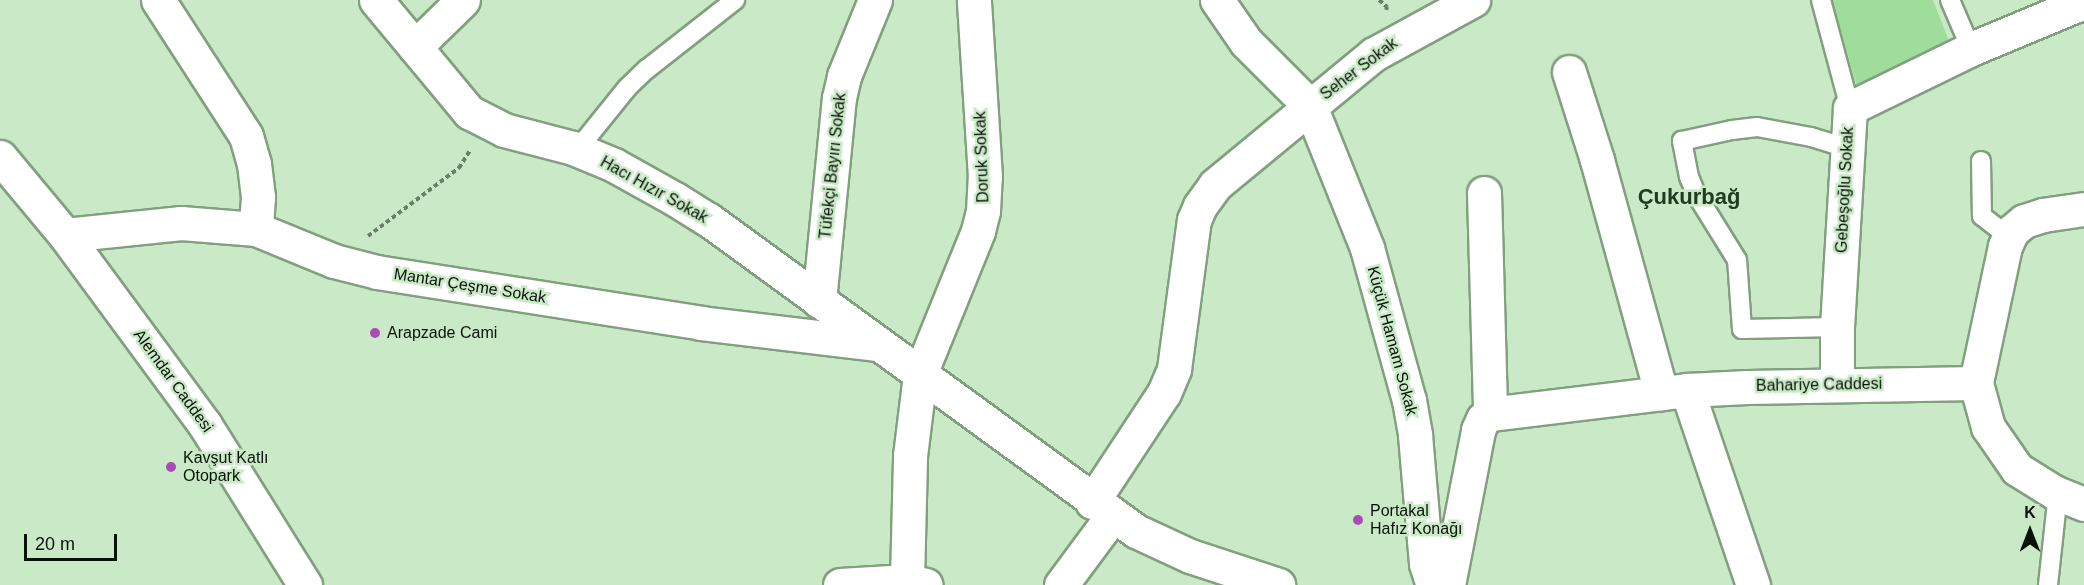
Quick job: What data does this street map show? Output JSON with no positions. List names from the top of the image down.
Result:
{
  "streets": {
    "street": [
      "Seher Sokak",
      "Doruk Sokak",
      "Tüfekçi Bayırı Sokak",
      "Hacı Hızır Sokak",
      "Gebeşoğlu Sokak",
      "Mantar Çeşme Sokak",
      "Küçük Hamam Sokak",
      "Alemdar Caddesi",
      "Bahariye Caddesi"
    ]
  },
  "crossings": [
    ["Seher Sokak", "Hacı Hızır Sokak"],
    ["Seher Sokak", "Küçük Hamam Sokak"],
    ["Doruk Sokak", "Hacı Hızır Sokak"],
    ["Tüfekçi Bayırı Sokak", "Hacı Hızır Sokak"],
    ["Hacı Hızır Sokak", "Mantar Çeşme Sokak"],
    ["Gebeşoğlu Sokak", "Bahariye Caddesi"],
    ["Mantar Çeşme Sokak", "Alemdar Caddesi"]
  ],
  "districts": ["Çukurbağ"],
  "places": ["Arapzade Cami", "Kavşut Katlı Otopark", "Portakal Hafız Konağı"],
  "scale_bar": "20 m",
  "north": "top"
}
